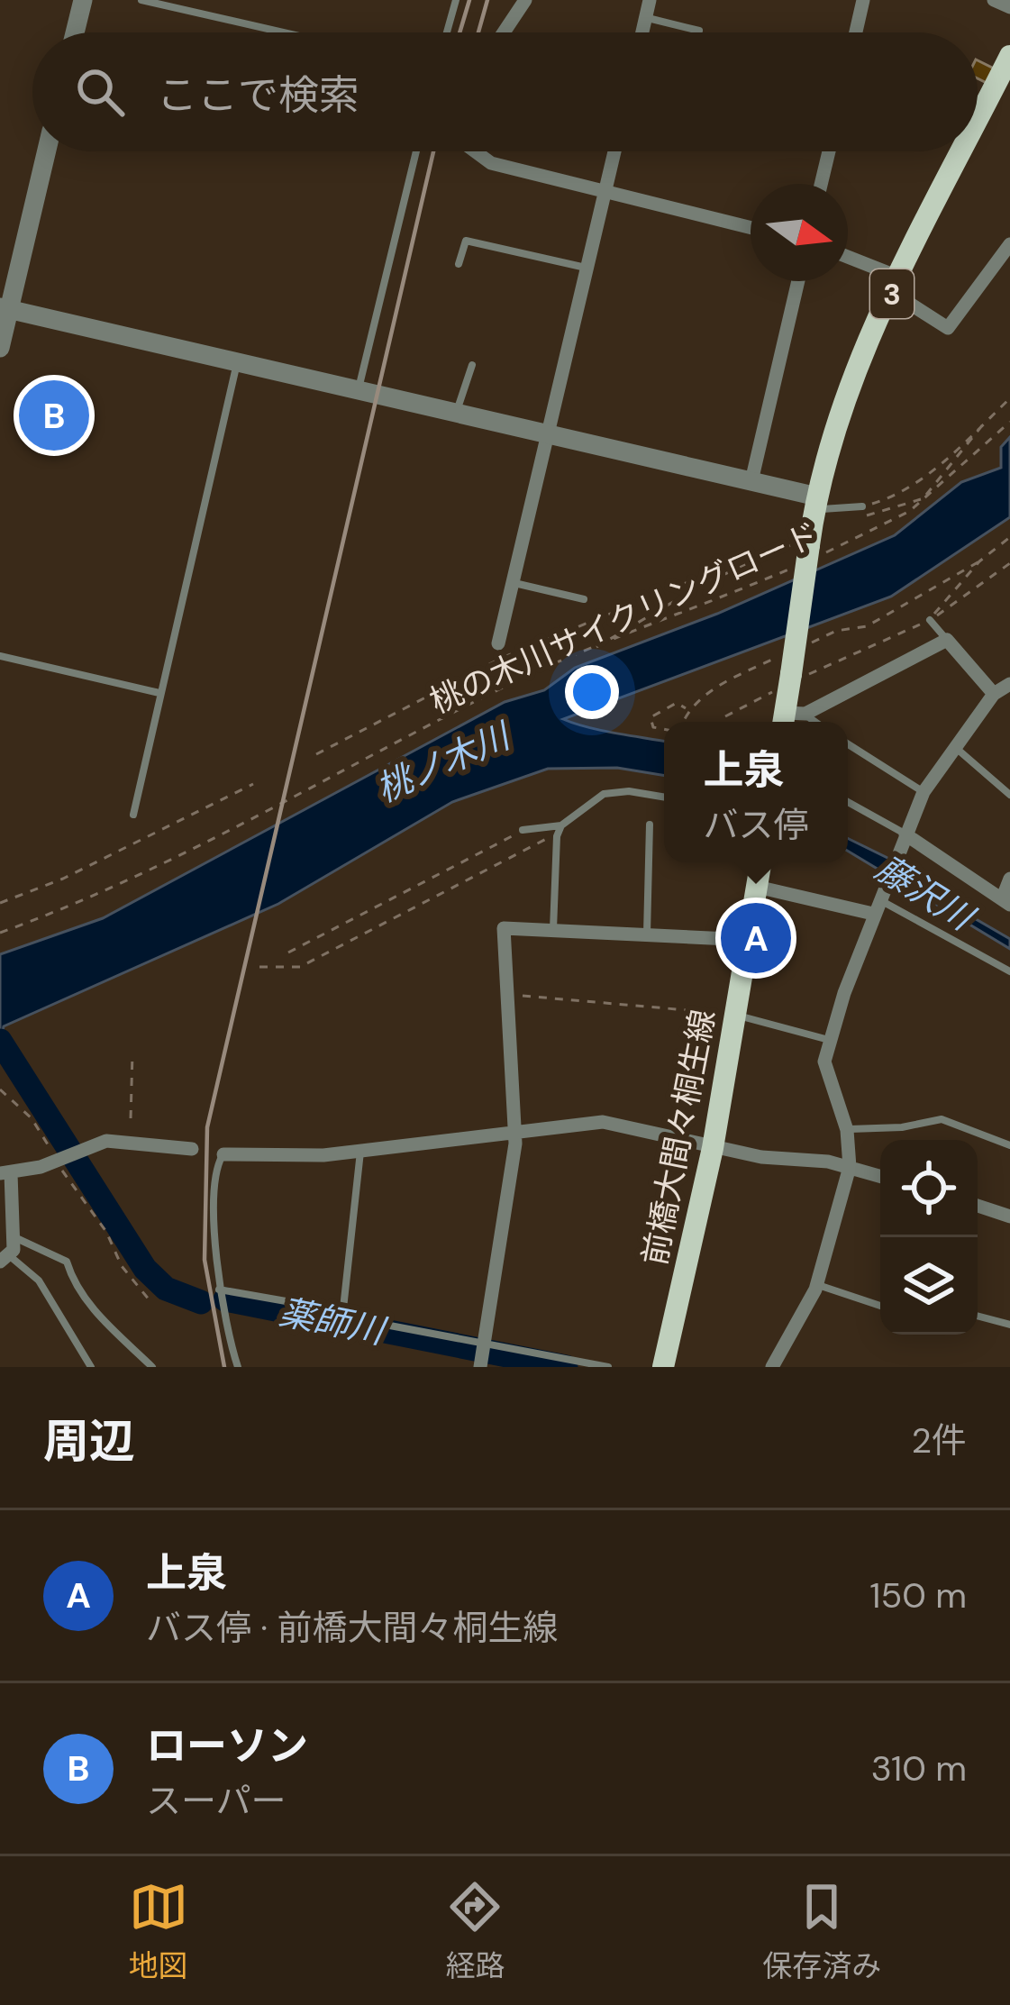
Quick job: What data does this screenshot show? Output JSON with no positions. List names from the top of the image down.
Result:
{
  "streets": {
    "main road": ["3", "前橋大間々桐生線"],
    "path": ["桃の木川サイクリングロード"]
  },
  "crossings": [
    ["3", "桃の木川サイクリングロード"]
  ],
  "water": ["桃ノ木川", "藤沢川", "薬師川"],
  "north": "right",
  "page": {
    "search": "ここで検索",
    "pins": ["B", "A"],
    "popup": ["上泉", "バス停"],
    "heading": ["周辺", "2件"],
    "list": [
      {
        "mark": "A",
        "name": "上泉",
        "note": "バス停 · 前橋大間々桐生線",
        "value": "150 m"
      },
      {
        "mark": "B",
        "name": "ローソン",
        "note": "スーパー",
        "value": "310 m"
      }
    ],
    "nav": ["地図", "経路", "保存済み"]
  }
}
